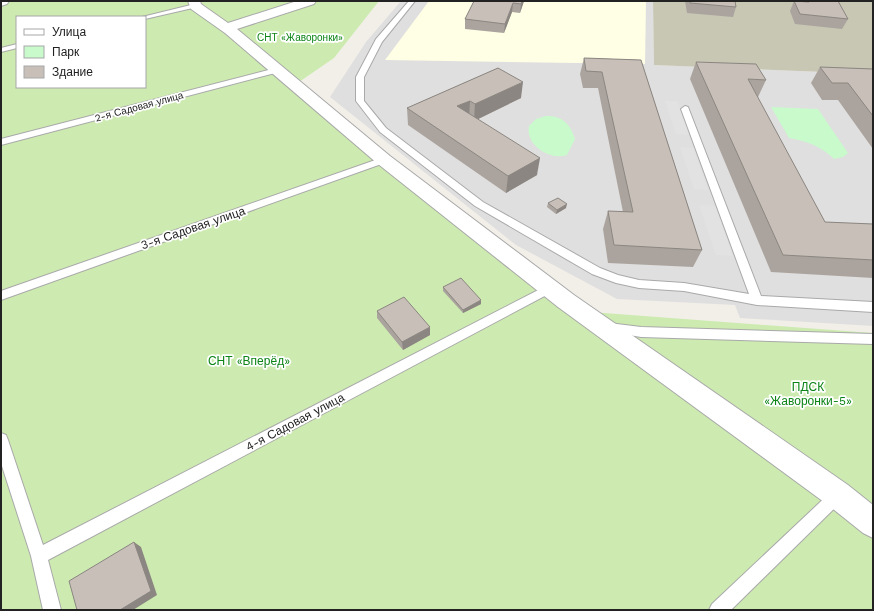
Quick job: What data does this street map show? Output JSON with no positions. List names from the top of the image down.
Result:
{
  "streets": {
    "lane": ["2-я Садовая улица", "3-я Садовая улица", "4-я Садовая улица"]
  },
  "parks": ["СНТ «Жаворонки»", "СНТ «Вперёд»", "ПДСК «Жаворонки-5»"],
  "legend": ["Улица", "Парк", "Здание"]
}
